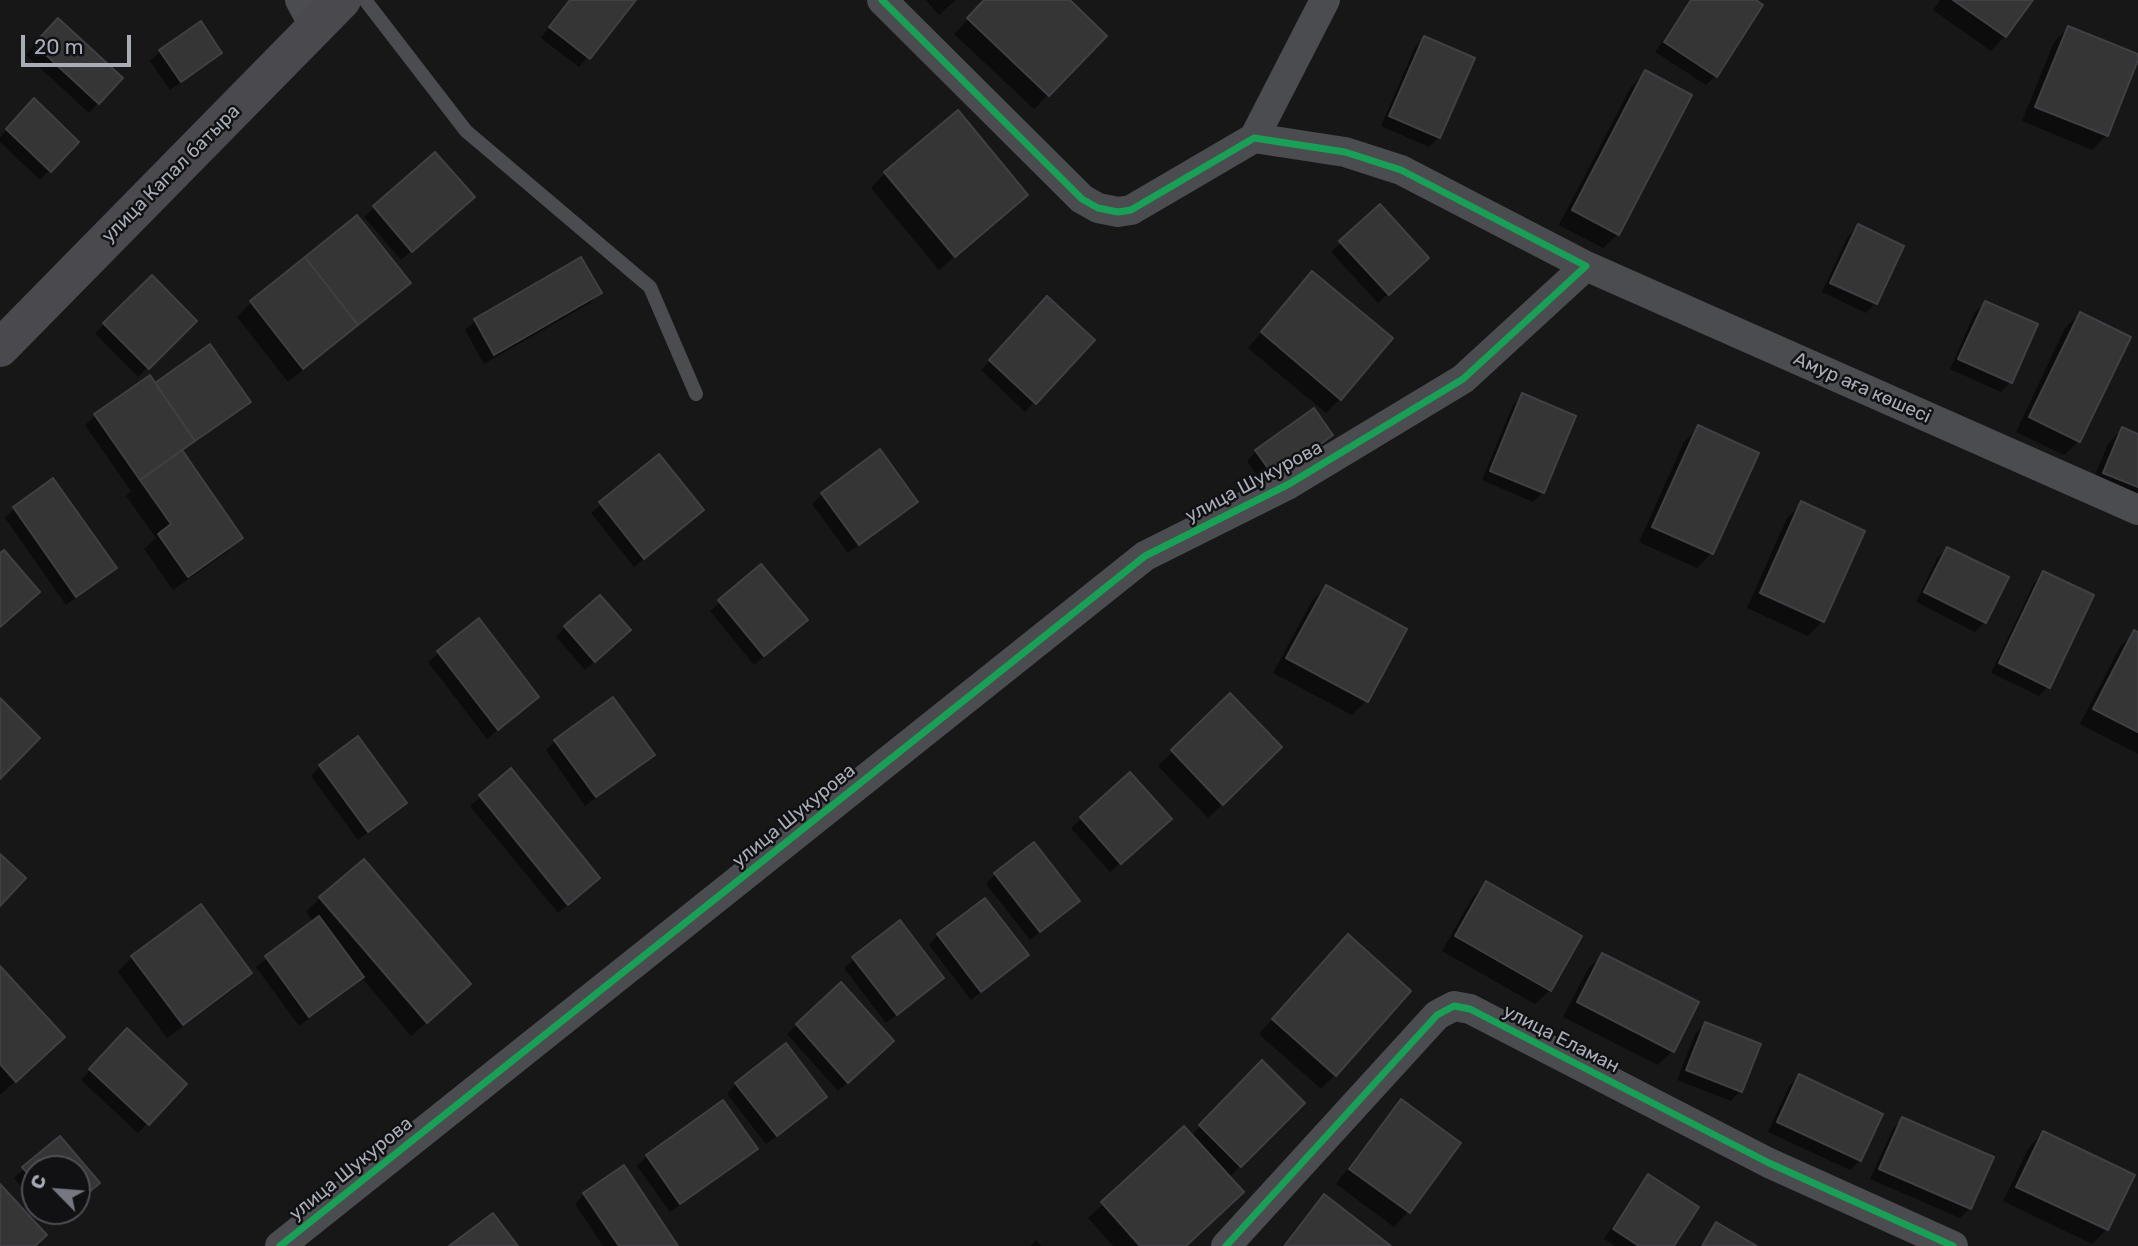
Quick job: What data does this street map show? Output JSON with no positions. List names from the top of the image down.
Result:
{
  "streets": {
    "main road": ["улица Капал батыра"],
    "street": ["Амур аға көшесі", "улица Шукурова", "улица Еламан"]
  },
  "crossings": [
    ["Амур аға көшесі", "улица Шукурова"]
  ],
  "scale_bar": "20 m",
  "north": "top left"
}
